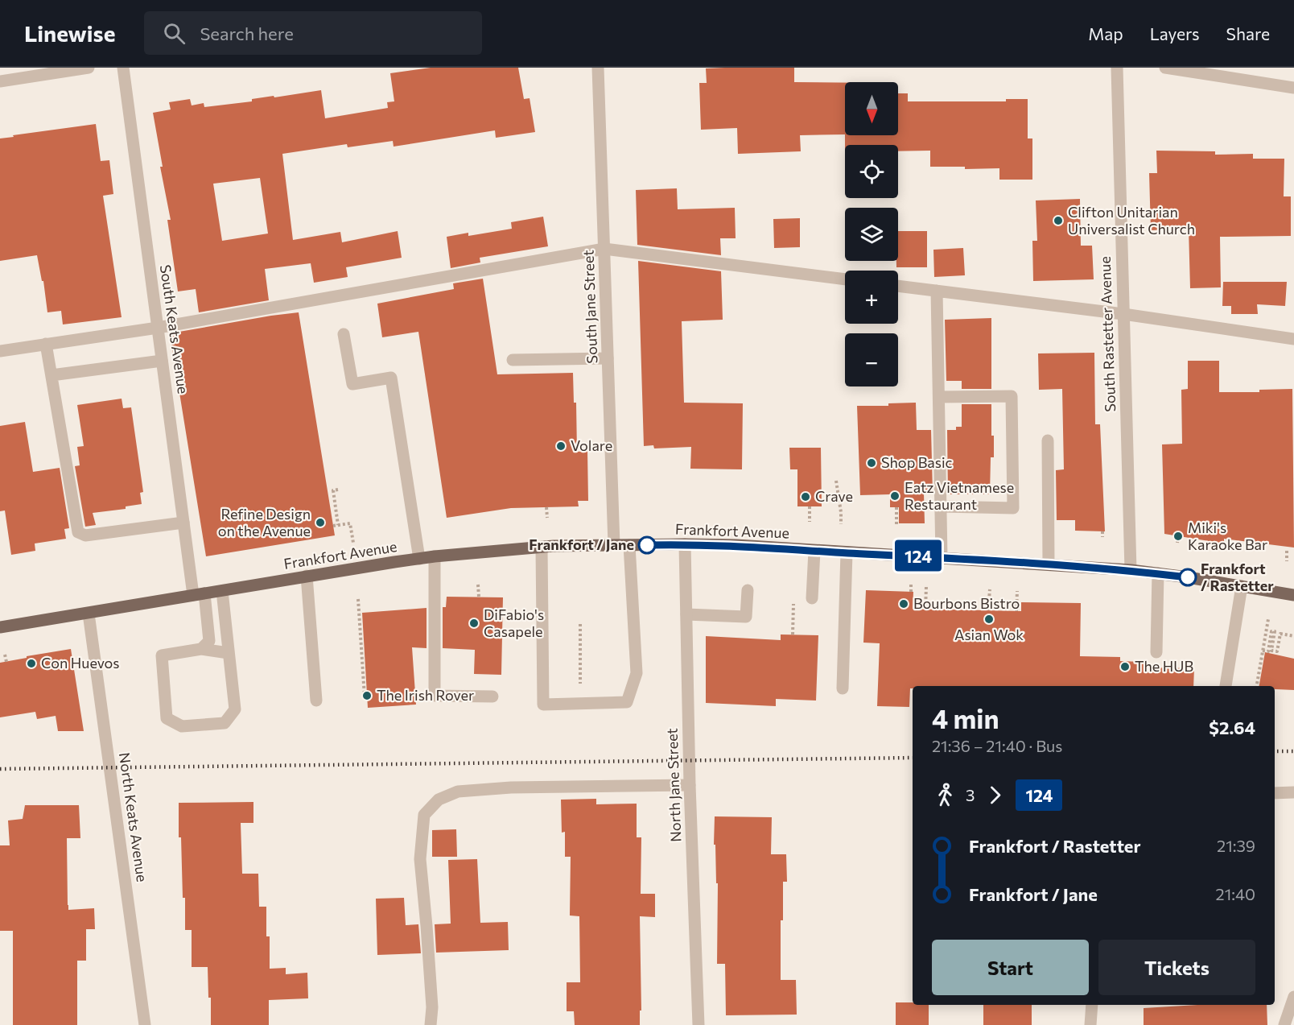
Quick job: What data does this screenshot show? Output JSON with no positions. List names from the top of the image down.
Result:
{
  "streets": {
    "main road": ["Frankfort Avenue"],
    "street": [
      "South Jane Street",
      "South Keats Avenue",
      "South Rastetter Avenue",
      "North Jane Street",
      "North Keats Avenue"
    ]
  },
  "crossings": [
    ["South Jane Street", "Frankfort Avenue"],
    ["South Keats Avenue", "Frankfort Avenue"],
    ["South Rastetter Avenue", "Frankfort Avenue"],
    ["Frankfort Avenue", "North Jane Street"],
    ["Frankfort Avenue", "North Keats Avenue"]
  ],
  "places": [
    "Clifton Unitarian Universalist Church",
    "Volare",
    "Shop Basic",
    "Eatz Vietnamese Restaurant",
    "Crave",
    "Refine Design on the Avenue",
    "Miki's Karaoke Bar",
    "Frankfort / Jane",
    "Frankfort / Rastetter",
    "Bourbons Bistro",
    "Asian Wok",
    "DiFabio's Casapele",
    "Con Huevos",
    "The HUB",
    "The Irish Rover"
  ],
  "lines": ["bus line 124"],
  "north": "bottom",
  "page": {
    "header": "Linewise",
    "search": "Search here",
    "nav": ["Map", "Layers", "Share"],
    "on_map": "124",
    "map_buttons": ["+", "−"],
    "heading": ["4 min", "21:36 – 21:40 · Bus", "$2.64"],
    "legs": ["3", "124"],
    "list": [
      {
        "name": "Frankfort / Rastetter",
        "value": "21:39"
      },
      {
        "name": "Frankfort / Jane",
        "value": "21:40"
      }
    ],
    "buttons": ["Start", "Tickets"]
  }
}
